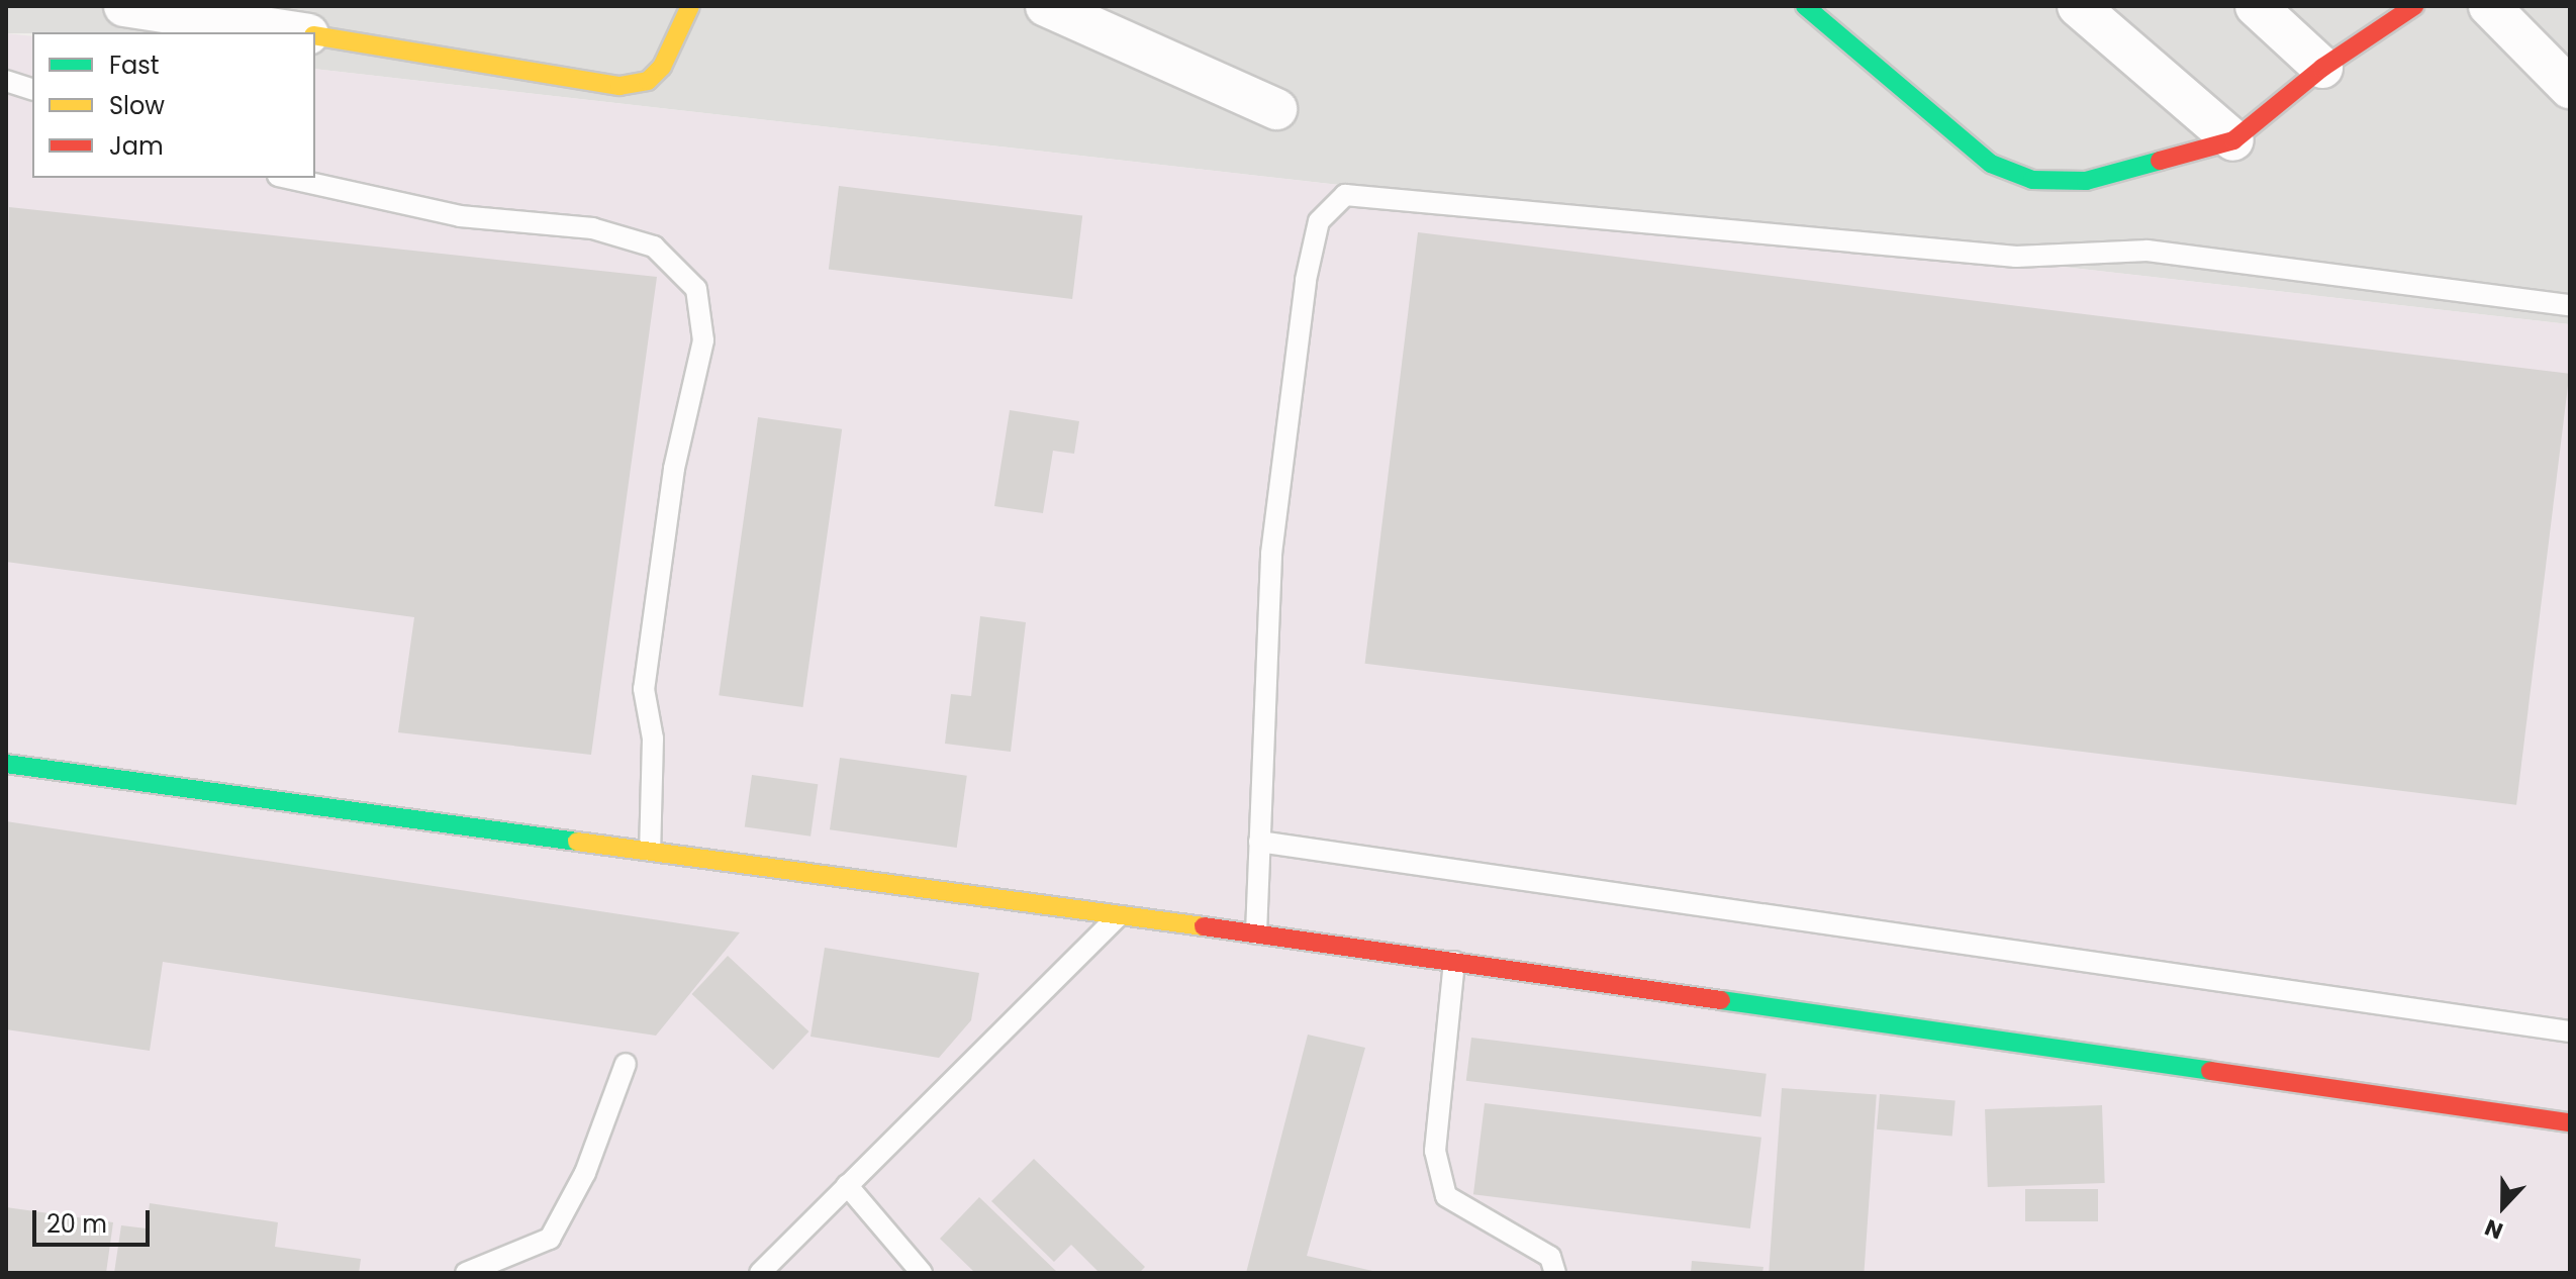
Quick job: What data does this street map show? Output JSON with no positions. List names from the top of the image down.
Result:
{
  "legend": ["Fast", "Slow", "Jam"],
  "scale_bar": "20 m",
  "north": "bottom"
}
